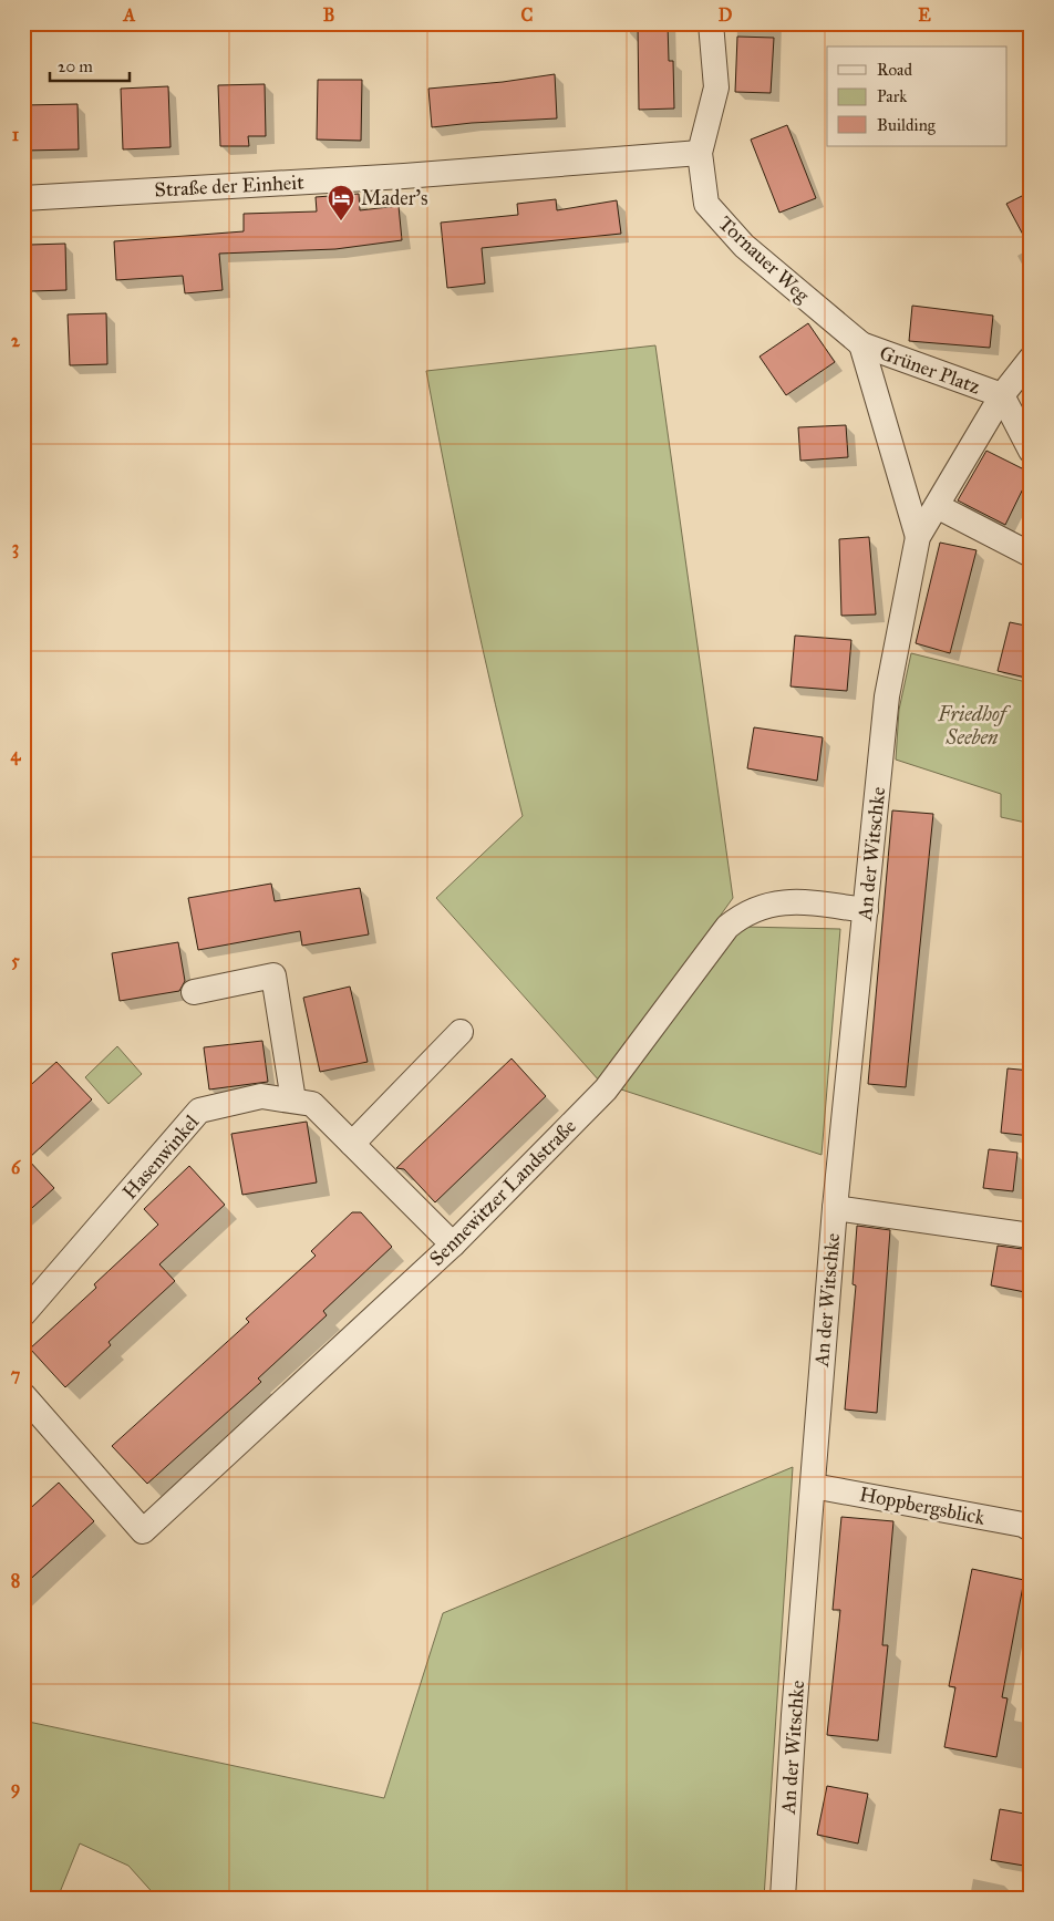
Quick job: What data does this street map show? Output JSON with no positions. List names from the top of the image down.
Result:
{
  "streets": {
    "street": [
      "Straße der Einheit",
      "Tornauer Weg",
      "Grüner Platz",
      "An der Witschke",
      "Hasenwinkel",
      "Sennewitzer Landstraße",
      "Hoppbergsblick"
    ]
  },
  "crossings": [
    ["Straße der Einheit", "Tornauer Weg"],
    ["Tornauer Weg", "Grüner Platz"],
    ["Grüner Platz", "An der Witschke"],
    ["An der Witschke", "Sennewitzer Landstraße"],
    ["An der Witschke", "Hoppbergsblick"],
    ["Hasenwinkel", "Sennewitzer Landstraße"]
  ],
  "parks": ["Friedhof Seeben"],
  "places": {
    "hotel": ["Mader's"]
  },
  "legend": ["Road", "Park", "Building"],
  "scale_bar": "20 m",
  "grid": {
    "columns": [
      "A",
      "B",
      "C",
      "D",
      "E"
    ],
    "rows": [
      "1",
      "2",
      "3",
      "4",
      "5",
      "6",
      "7",
      "8",
      "9"
    ]
  }
}
